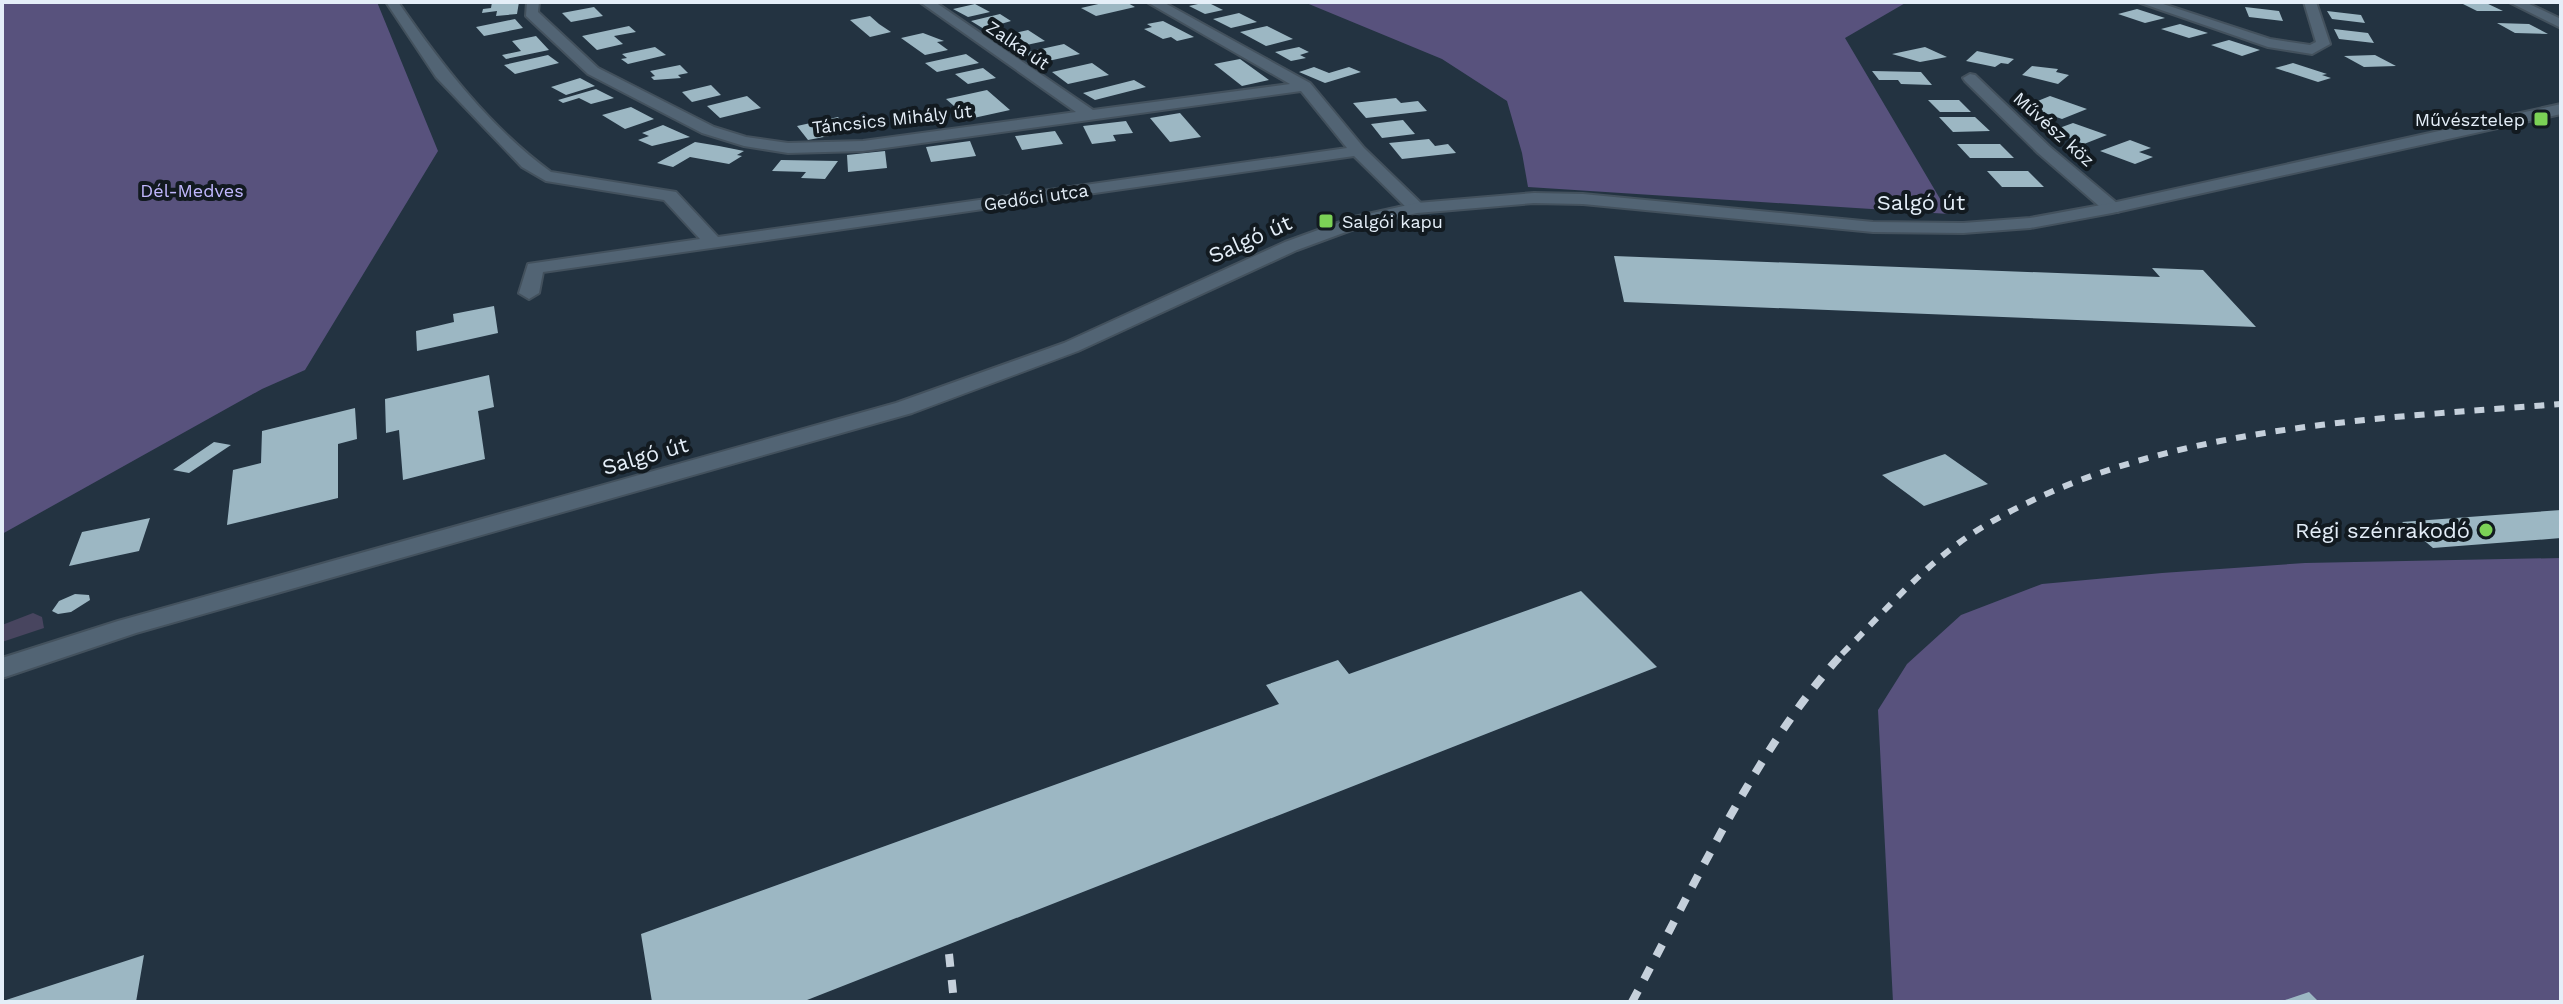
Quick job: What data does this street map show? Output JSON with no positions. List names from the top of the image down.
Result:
{
  "streets": {
    "street": [
      "Zalka út",
      "Táncsics Mihály út",
      "Művész köz",
      "Gedőci utca",
      "Salgó út"
    ]
  },
  "crossings": [
    ["Zalka út", "Táncsics Mihály út"],
    ["Művész köz", "Salgó út"]
  ],
  "parks": ["Dél-Medves"],
  "places": {
    "transit": ["Művésztelep", "Salgói kapu"],
    "other": ["Régi szénrakodó"]
  }
}
